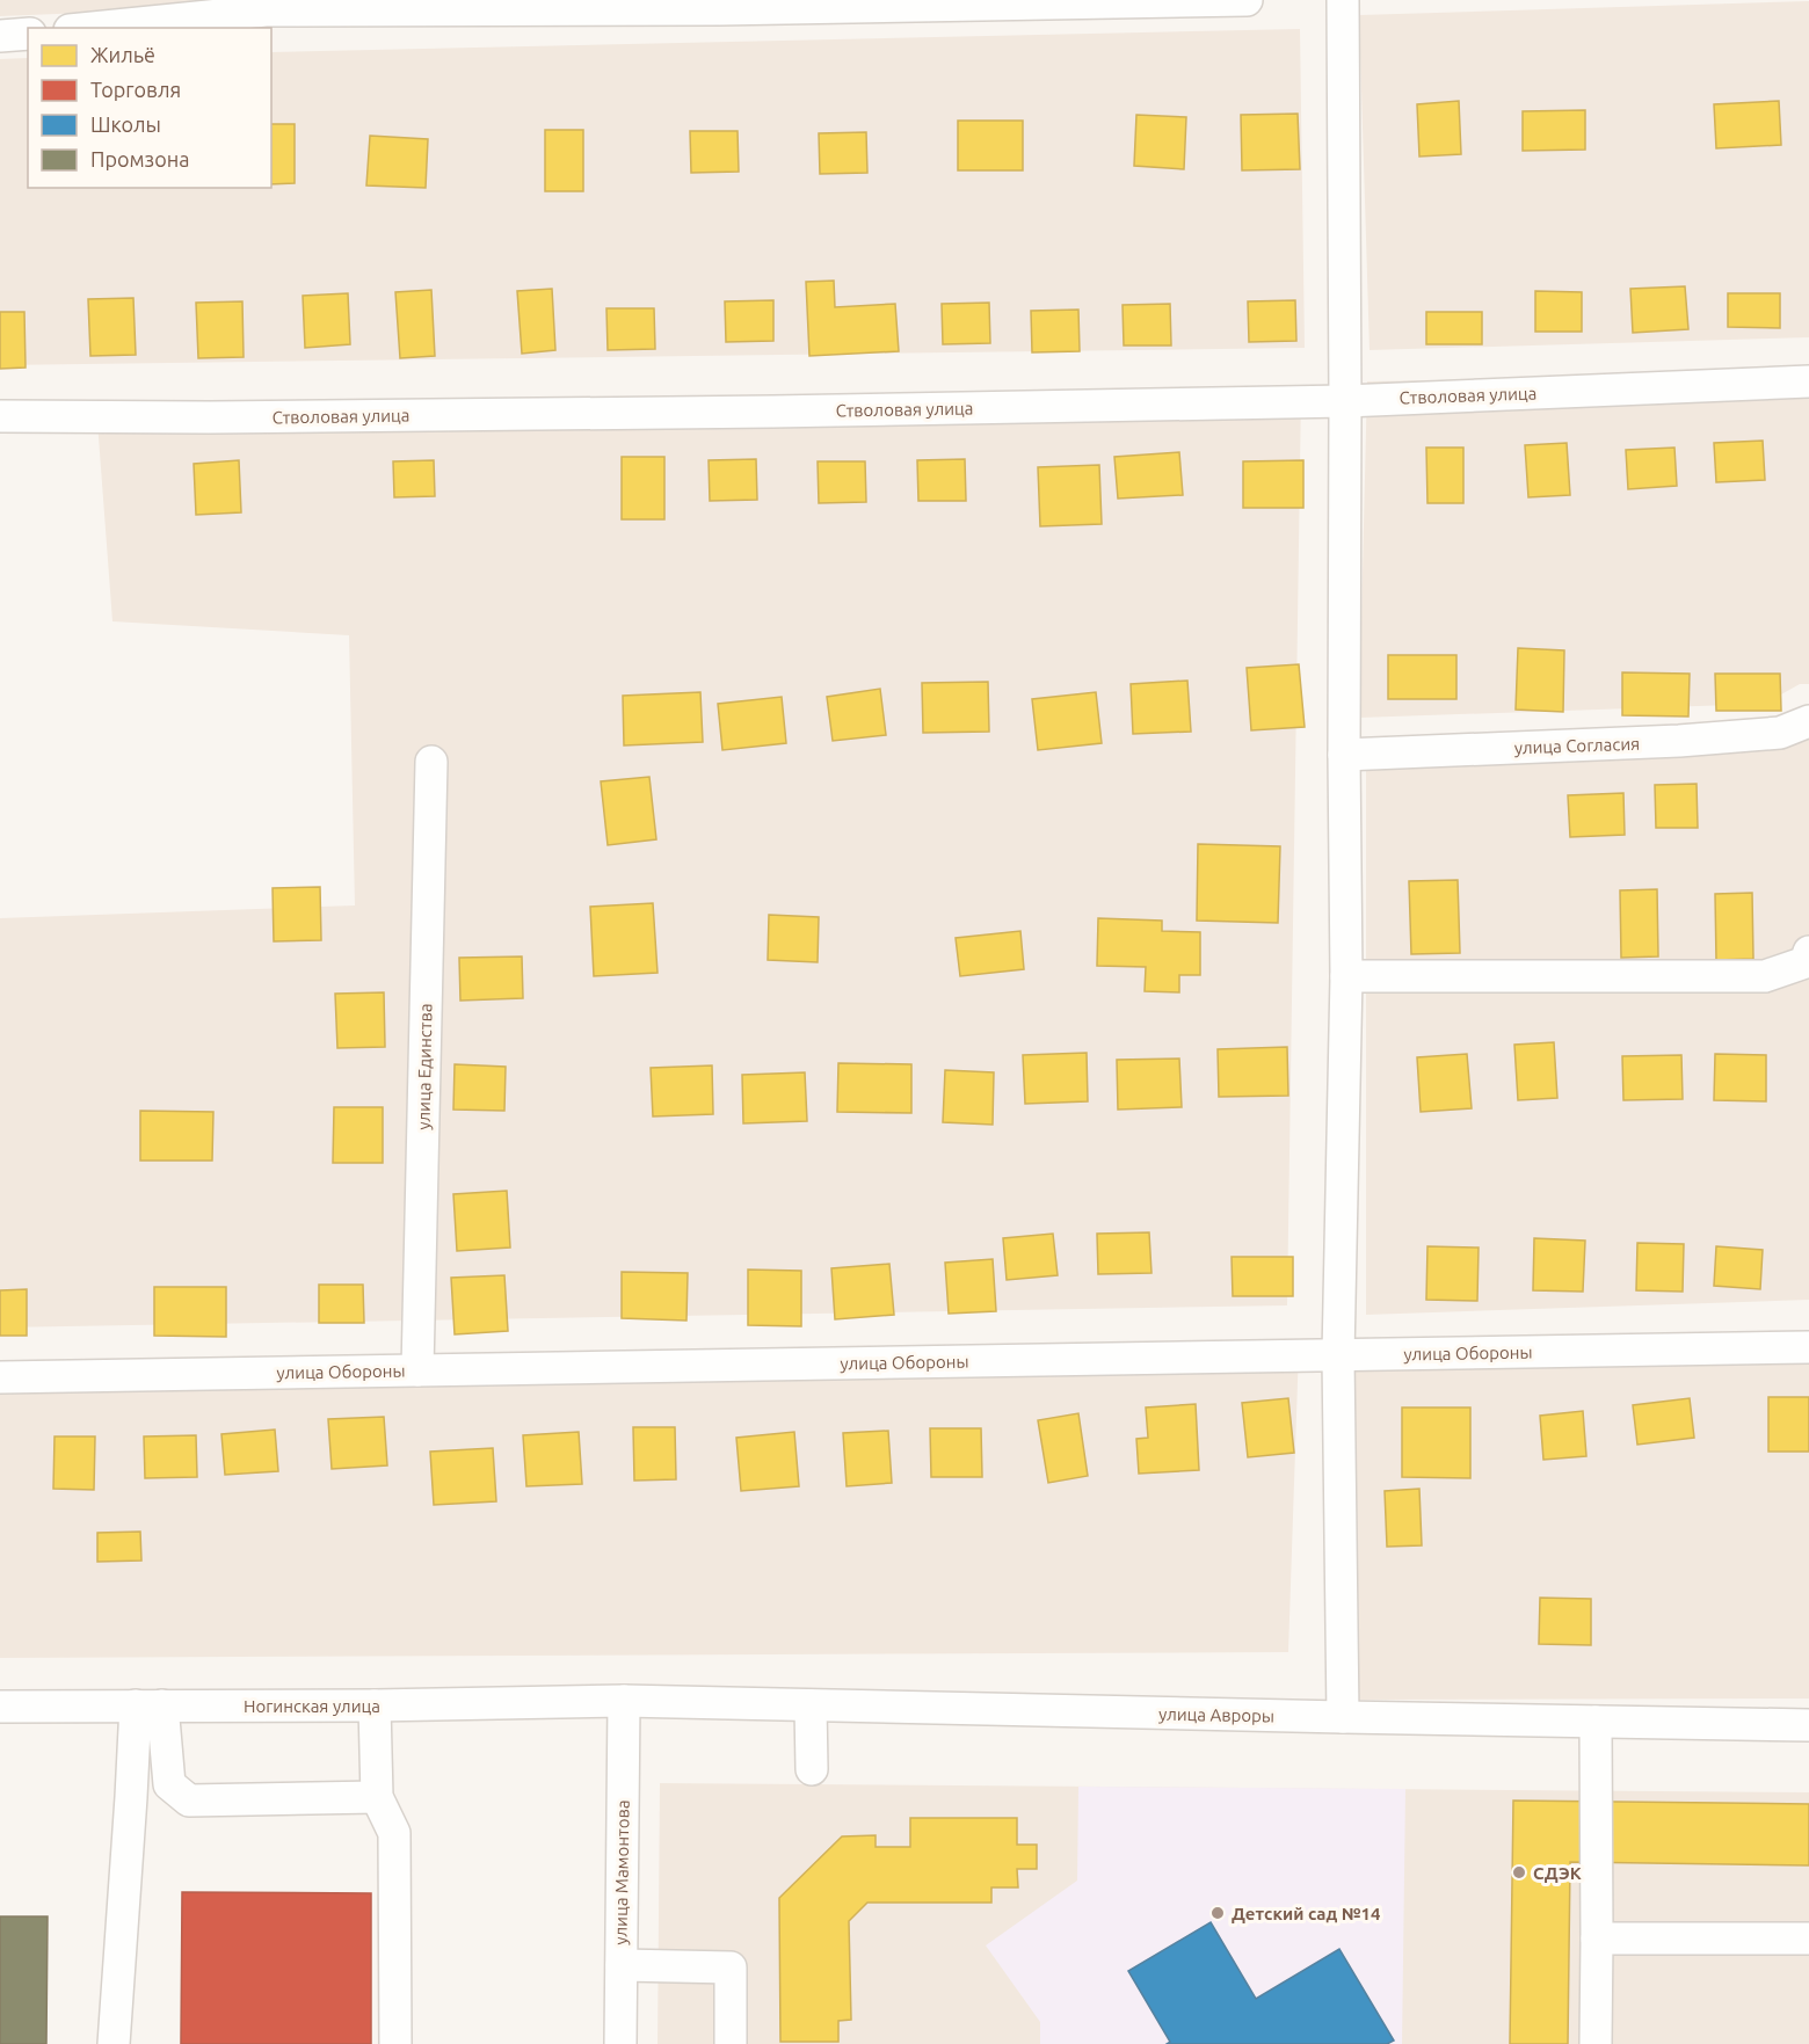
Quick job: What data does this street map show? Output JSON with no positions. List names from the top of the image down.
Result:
{
  "streets": {
    "street": [
      "Стволовая улица",
      "улица Согласия",
      "улица Единства",
      "улица Обороны",
      "Ногинская улица",
      "улица Авроры",
      "улица Мамонтова"
    ]
  },
  "crossings": [
    ["улица Единства", "улица Обороны"],
    ["Ногинская улица", "улица Авроры"],
    ["Ногинская улица", "улица Мамонтова"],
    ["улица Авроры", "улица Мамонтова"]
  ],
  "places": ["СДЭК", "Детский сад №14"],
  "legend": [
    "Жильё",
    "Торговля",
    "Школы",
    "Промзона"
  ]
}
